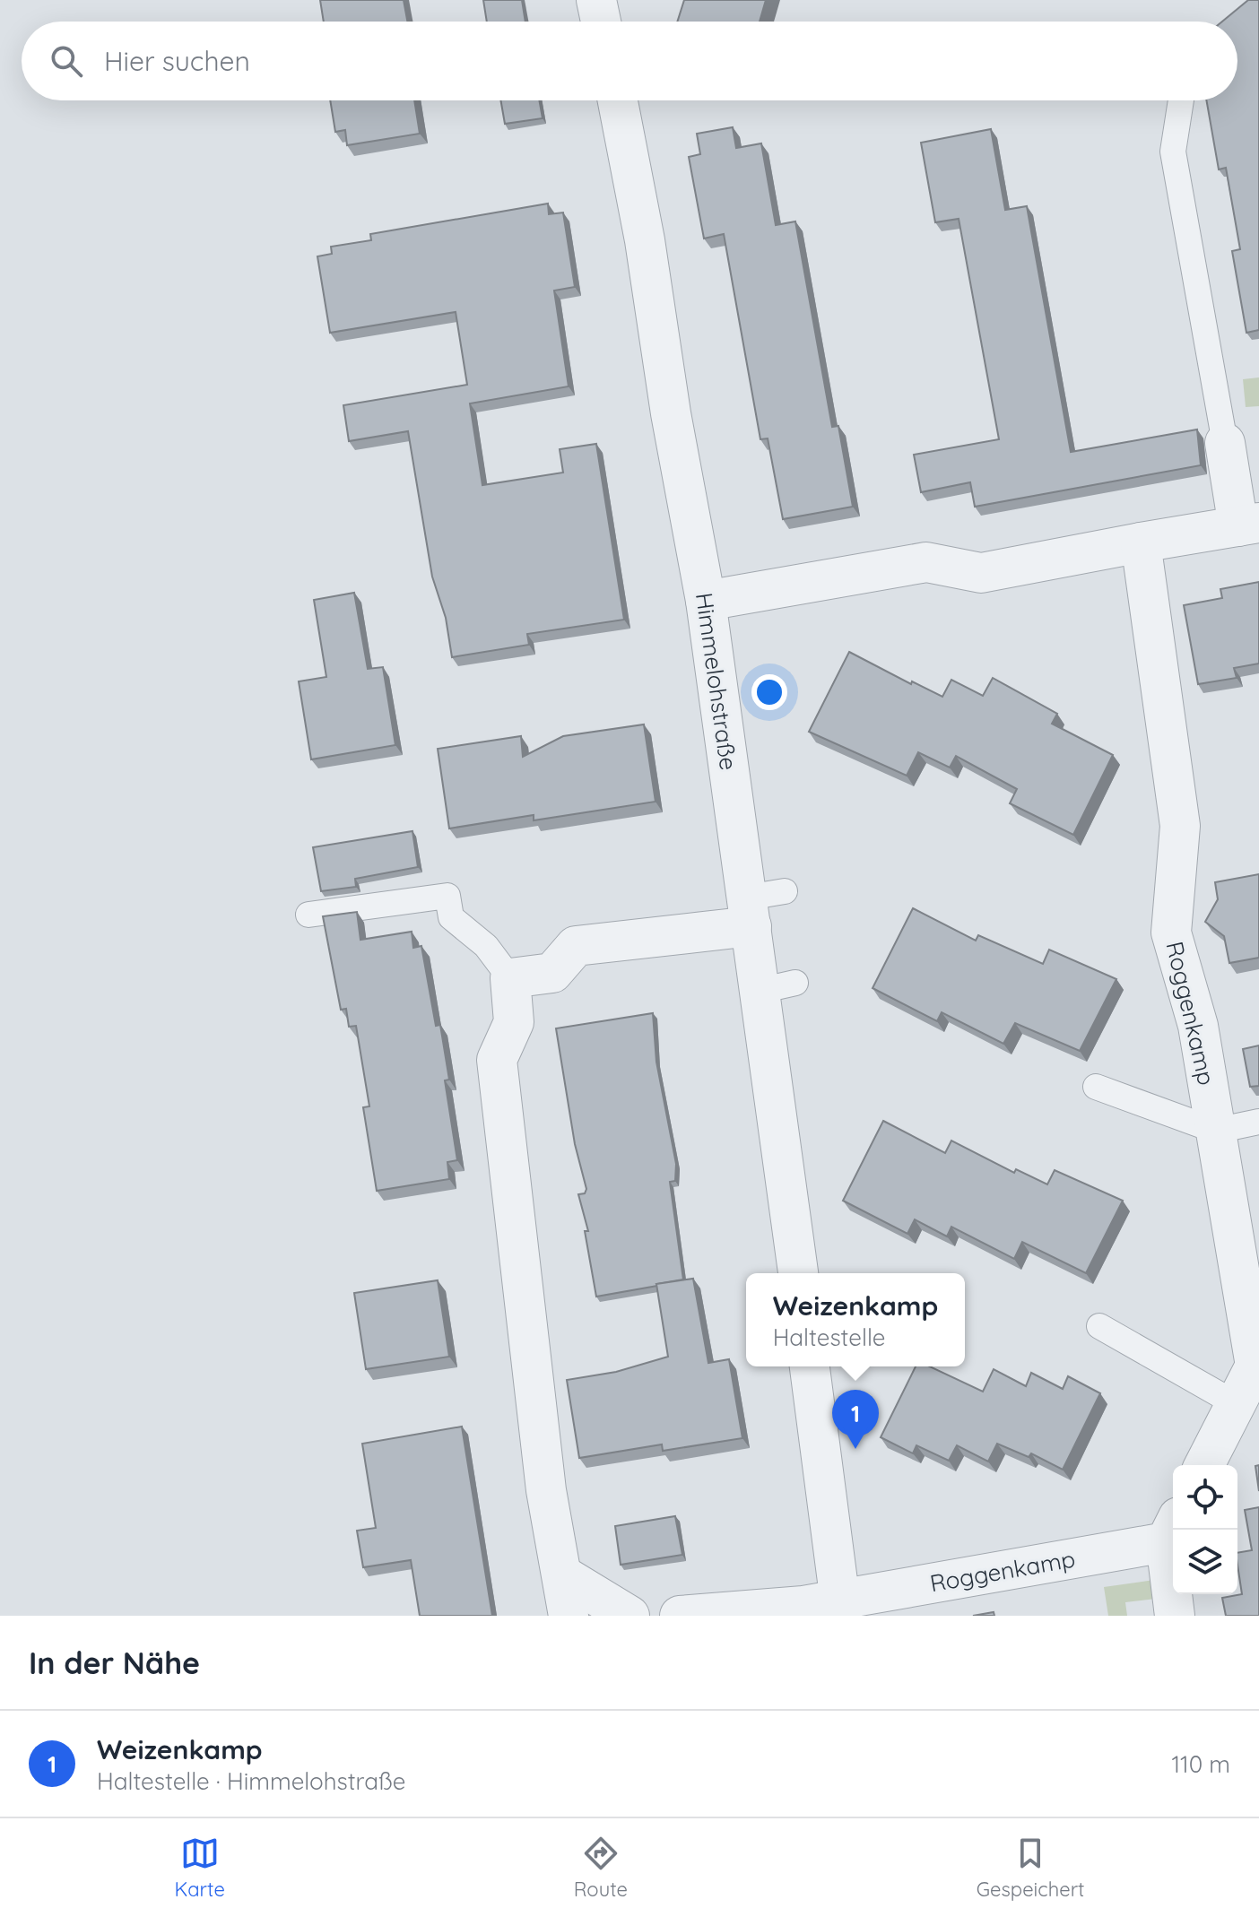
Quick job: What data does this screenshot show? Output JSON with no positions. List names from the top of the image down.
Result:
{
  "streets": {
    "street": ["Himmelohstraße", "Roggenkamp"]
  },
  "page": {
    "search": "Hier suchen",
    "popup": ["Weizenkamp", "Haltestelle"],
    "pins": "1",
    "heading": "In der Nähe",
    "list": [
      {
        "mark": "1",
        "name": "Weizenkamp",
        "note": "Haltestelle · Himmelohstraße",
        "value": "110 m"
      }
    ],
    "nav": ["Karte", "Route", "Gespeichert"]
  }
}
